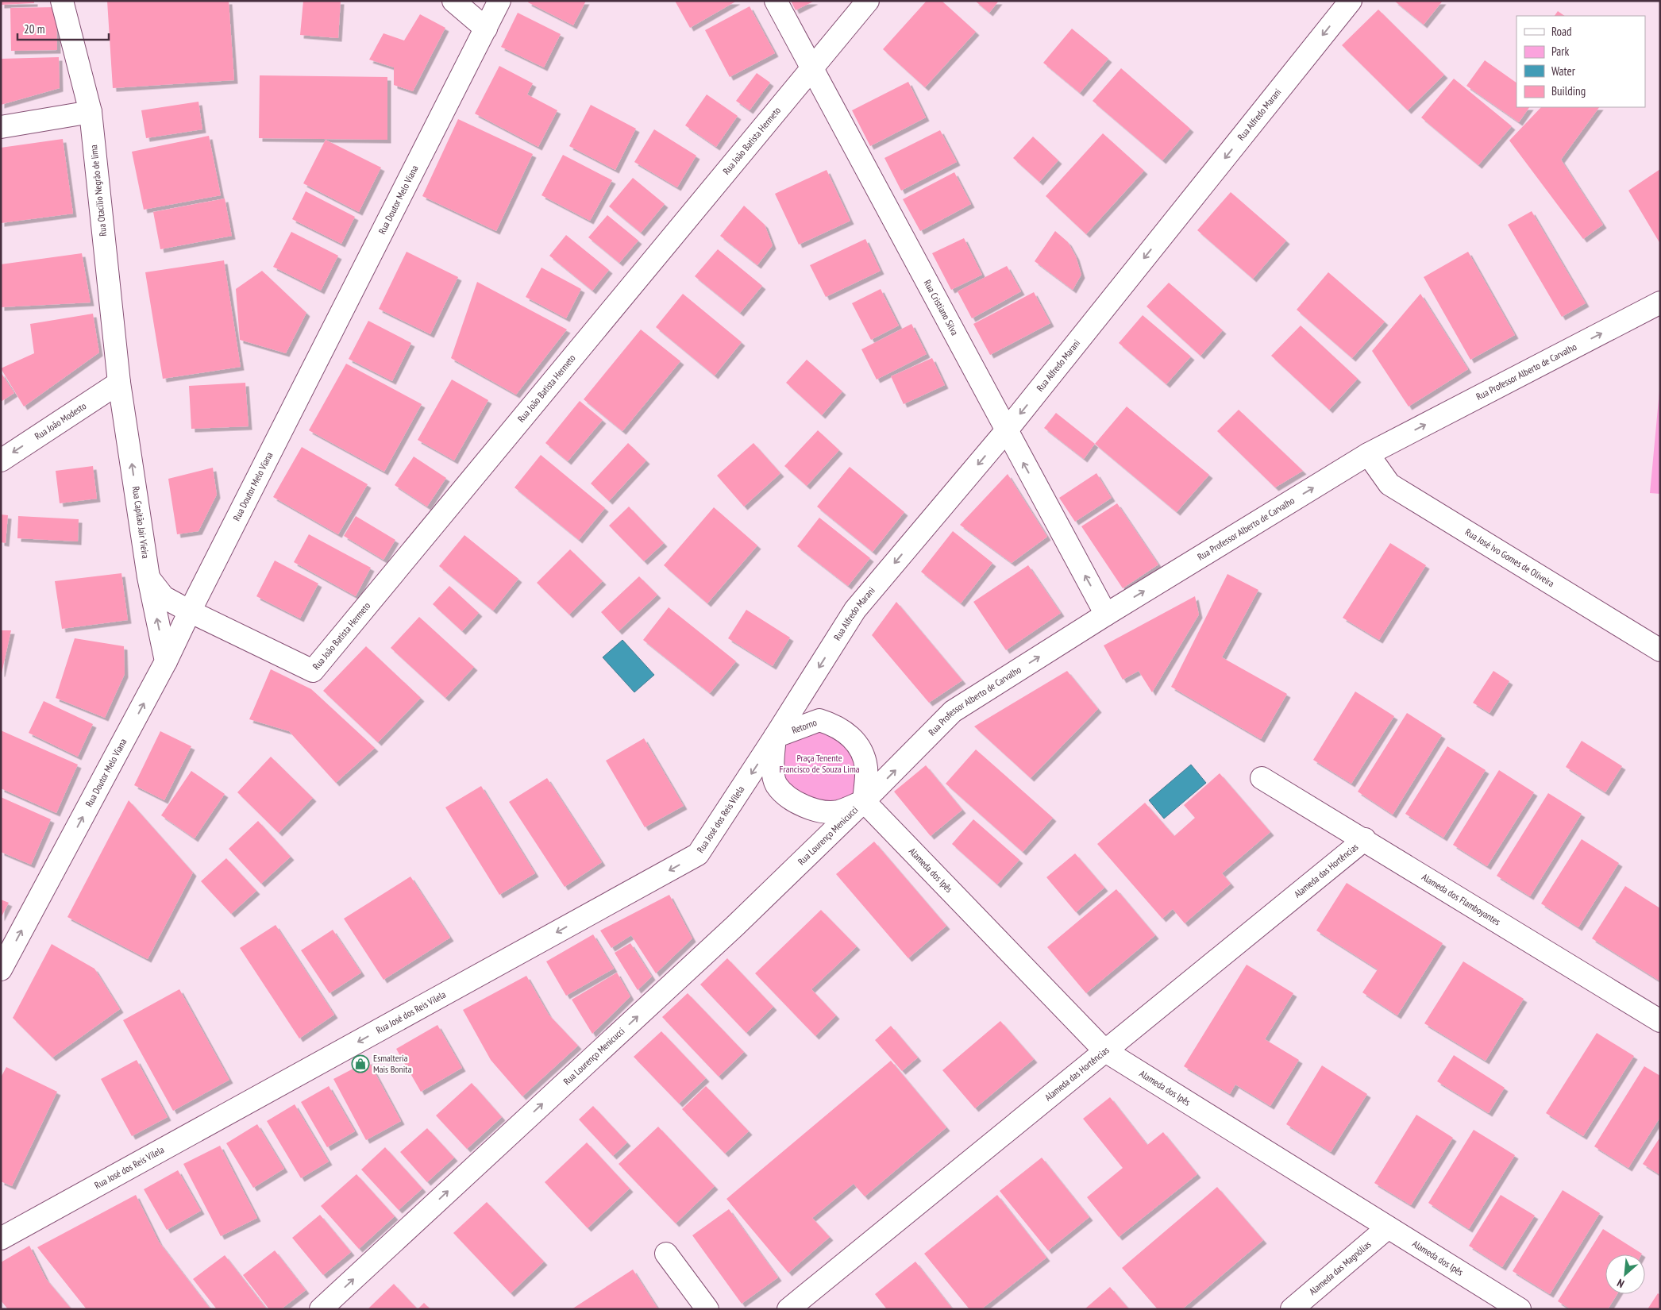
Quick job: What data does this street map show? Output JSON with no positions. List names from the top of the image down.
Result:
{
  "streets": {
    "street": [
      "Rua Alfredo Marani",
      "Rua João Batista Hermeto",
      "Rua Otacílio Negrão de lima",
      "Rua Doutor Melo Viana",
      "Rua Cristiano Silva",
      "Rua Professor Alberto de Carvalho",
      "Rua João Modesto",
      "Rua Capitão Jair Vieira",
      "Rua José Ivo Gomes de Oliveira",
      "Retorno",
      "Rua José dos Reis Vilela",
      "Rua Lourenço Menicucci",
      "Alameda dos Ipês",
      "Alameda das Hortências",
      "Alameda dos Flamboyantes",
      "Alameda das Magnólias"
    ]
  },
  "crossings": [
    ["Rua Alfredo Marani", "Rua Cristiano Silva"],
    ["Rua Alfredo Marani", "Rua Professor Alberto de Carvalho"],
    ["Rua Alfredo Marani", "Retorno"],
    ["Rua Alfredo Marani", "Rua José dos Reis Vilela"],
    ["Rua Alfredo Marani", "Rua Lourenço Menicucci"],
    ["Rua Alfredo Marani", "Alameda dos Ipês"],
    ["Rua João Batista Hermeto", "Rua Doutor Melo Viana"],
    ["Rua João Batista Hermeto", "Rua Cristiano Silva"],
    ["Rua Otacílio Negrão de lima", "Rua João Modesto"],
    ["Rua Otacílio Negrão de lima", "Rua Capitão Jair Vieira"],
    ["Rua Doutor Melo Viana", "Rua Capitão Jair Vieira"],
    ["Rua Cristiano Silva", "Rua Professor Alberto de Carvalho"],
    ["Rua Professor Alberto de Carvalho", "Rua José Ivo Gomes de Oliveira"],
    ["Rua Professor Alberto de Carvalho", "Retorno"],
    ["Rua Professor Alberto de Carvalho", "Rua José dos Reis Vilela"],
    ["Rua Professor Alberto de Carvalho", "Rua Lourenço Menicucci"],
    ["Rua Professor Alberto de Carvalho", "Alameda dos Ipês"],
    ["Rua João Modesto", "Rua Capitão Jair Vieira"],
    ["Retorno", "Rua José dos Reis Vilela"],
    ["Retorno", "Rua Lourenço Menicucci"],
    ["Retorno", "Alameda dos Ipês"],
    ["Rua José dos Reis Vilela", "Rua Lourenço Menicucci"],
    ["Rua José dos Reis Vilela", "Alameda dos Ipês"],
    ["Rua Lourenço Menicucci", "Alameda dos Ipês"],
    ["Alameda dos Ipês", "Alameda das Hortências"],
    ["Alameda dos Ipês", "Alameda das Magnólias"],
    ["Alameda das Hortências", "Alameda dos Flamboyantes"]
  ],
  "one_way": [
    "Rua Alfredo Marani",
    "Rua Professor Alberto de Carvalho",
    "Rua João Modesto",
    "Rua Capitão Jair Vieira",
    "Rua José dos Reis Vilela",
    "Rua Lourenço Menicucci"
  ],
  "parks": ["Praça Tenente Francisco de Souza Lima"],
  "places": {
    "shop": ["Esmalteria Mais Bonita"]
  },
  "legend": [
    "Road",
    "Park",
    "Water",
    "Building"
  ],
  "scale_bar": "20 m",
  "north": "bottom left"
}
